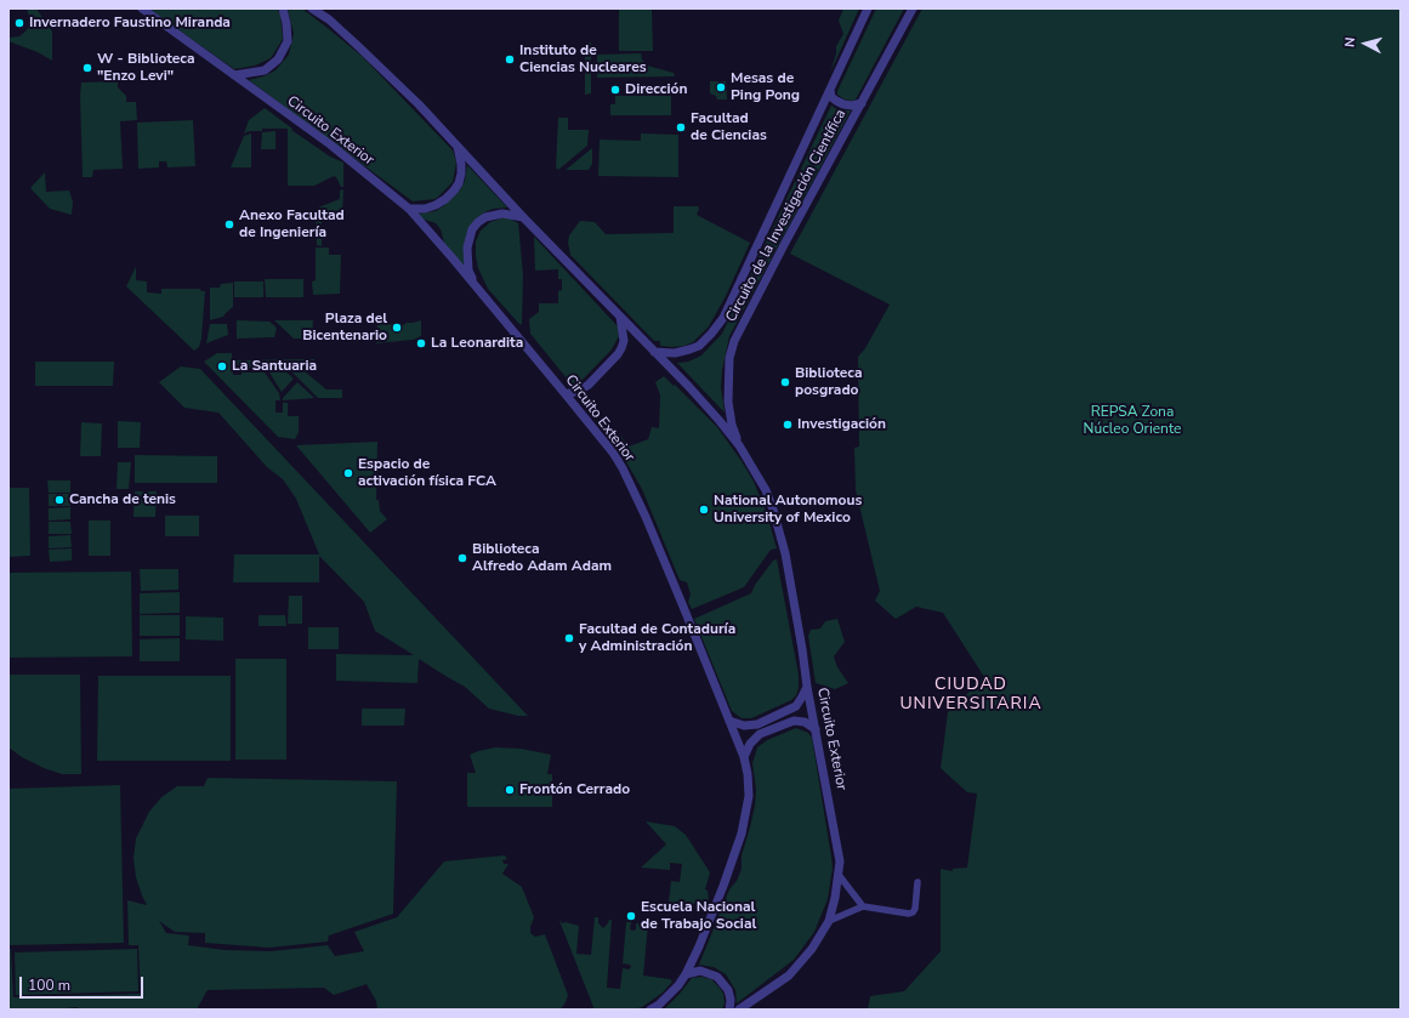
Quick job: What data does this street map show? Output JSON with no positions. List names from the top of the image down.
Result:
{
  "streets": {
    "street": ["Circuito Exterior", "Circuito de la Investigación Científica"]
  },
  "crossings": [
    ["Circuito Exterior", "Circuito de la Investigación Científica"]
  ],
  "districts": ["CIUDAD UNIVERSITARIA"],
  "parks": ["REPSA Zona Núcleo Oriente"],
  "places": [
    "Invernadero Faustino Miranda",
    "Instituto de Ciencias Nucleares",
    "W - Biblioteca \"Enzo Levi\"",
    "Mesas de Ping Pong",
    "Dirección",
    "Facultad de Ciencias",
    "Anexo Facultad de Ingeniería",
    "Plaza del Bicentenario",
    "La Leonardita",
    "La Santuaria",
    "Biblioteca posgrado",
    "Investigación",
    "Espacio de activación física FCA",
    "Cancha de tenis",
    "National Autonomous University of Mexico",
    "Biblioteca Alfredo Adam Adam",
    "Facultad de Contaduría y Administración",
    "Frontón Cerrado",
    "Escuela Nacional de Trabajo Social"
  ],
  "scale_bar": "100 m",
  "north": "left"
}
